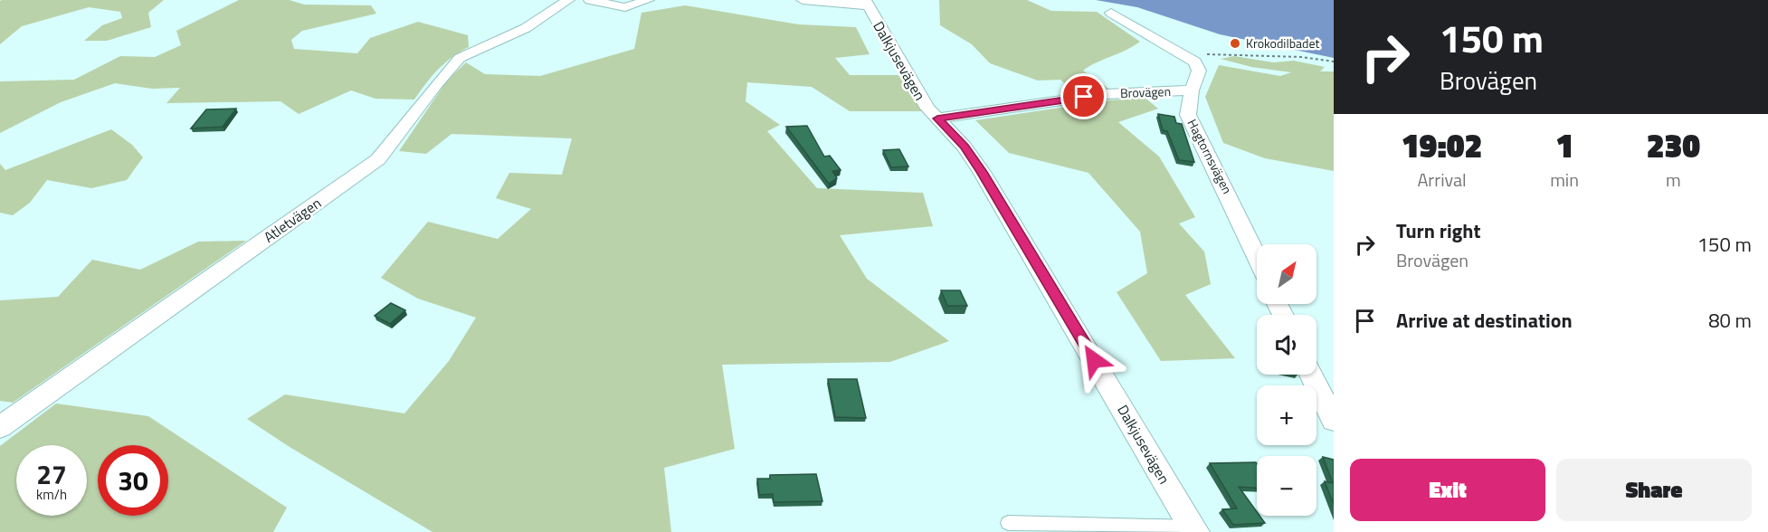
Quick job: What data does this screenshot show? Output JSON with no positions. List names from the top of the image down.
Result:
{
  "streets": {
    "street": [
      "Dalkjusevägen",
      "Brovägen",
      "Hagtornsvägen",
      "Atletvägen"
    ]
  },
  "crossings": [
    ["Dalkjusevägen", "Brovägen"],
    ["Brovägen", "Hagtornsvägen"]
  ],
  "places": ["Krokodilbadet"],
  "north": "top right",
  "page": {
    "turn": ["150 m", "Brovägen"],
    "eta": [
      "19:02",
      "Arrival",
      "1",
      "min",
      "230",
      "m"
    ],
    "list": [
      {
        "name": "Turn right",
        "note": "Brovägen",
        "value": "150 m"
      },
      {
        "name": "Arrive at destination",
        "value": "80 m"
      }
    ],
    "map_buttons": ["+", "−"],
    "speed": "27 km/h",
    "limit": "30",
    "buttons": ["Exit", "Share"]
  }
}
